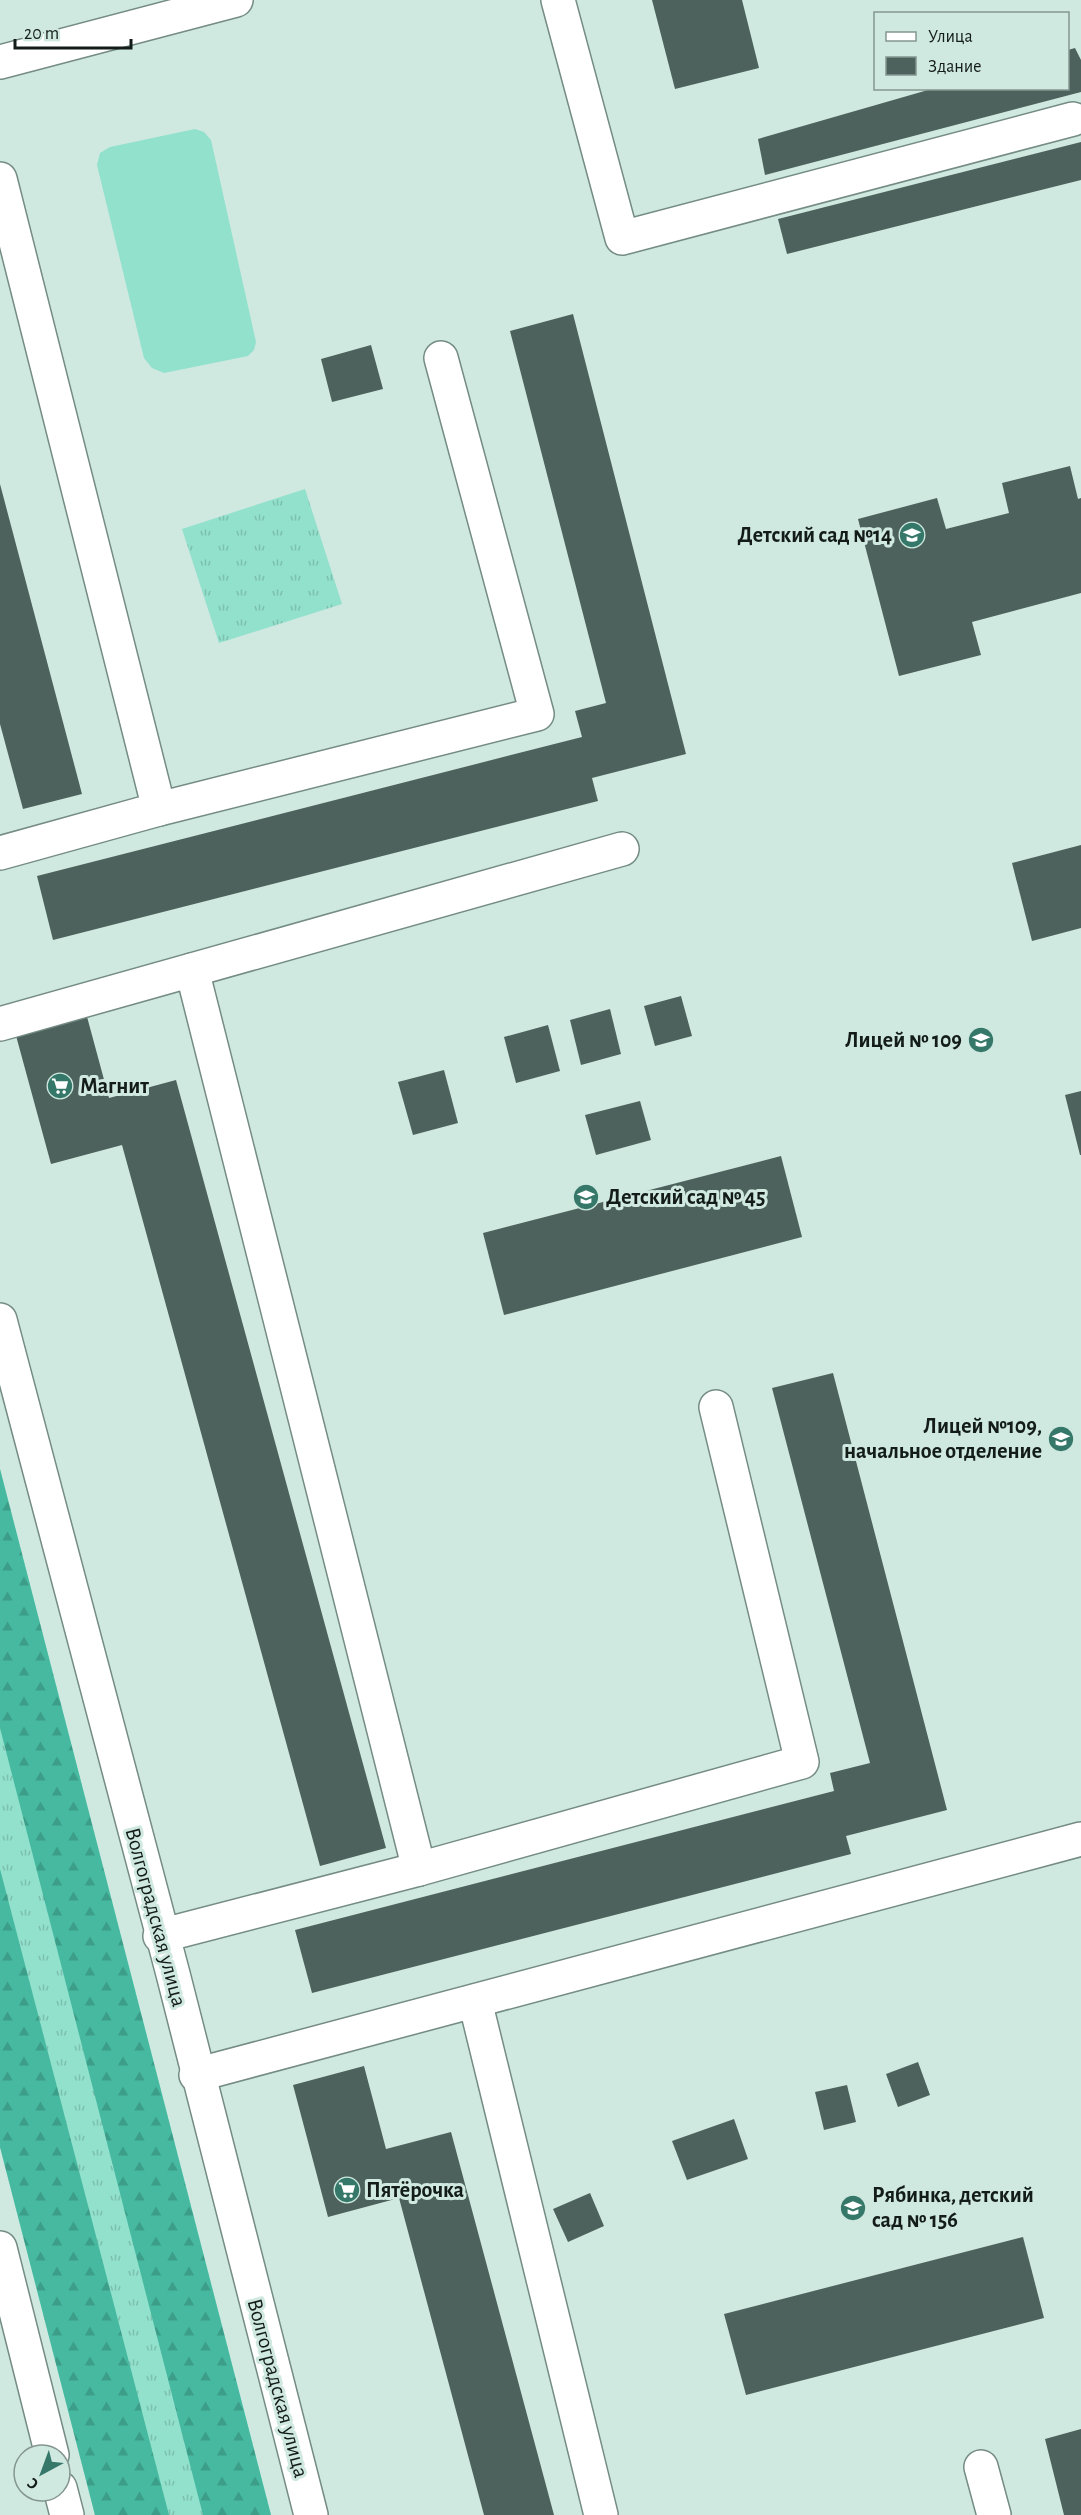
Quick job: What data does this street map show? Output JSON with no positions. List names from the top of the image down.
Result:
{
  "streets": {
    "street": ["Волгоградская улица"]
  },
  "places": {
    "school or university": [
      "Детский сад №14",
      "Лицей № 109",
      "Детский сад № 45",
      "Лицей №109, начальное отделение",
      "Рябинка, детский сад № 156"
    ],
    "supermarket": ["Магнит", "Пятёрочка"]
  },
  "legend": ["Улица", "Здание"],
  "scale_bar": "20 m",
  "north": "bottom left"
}
